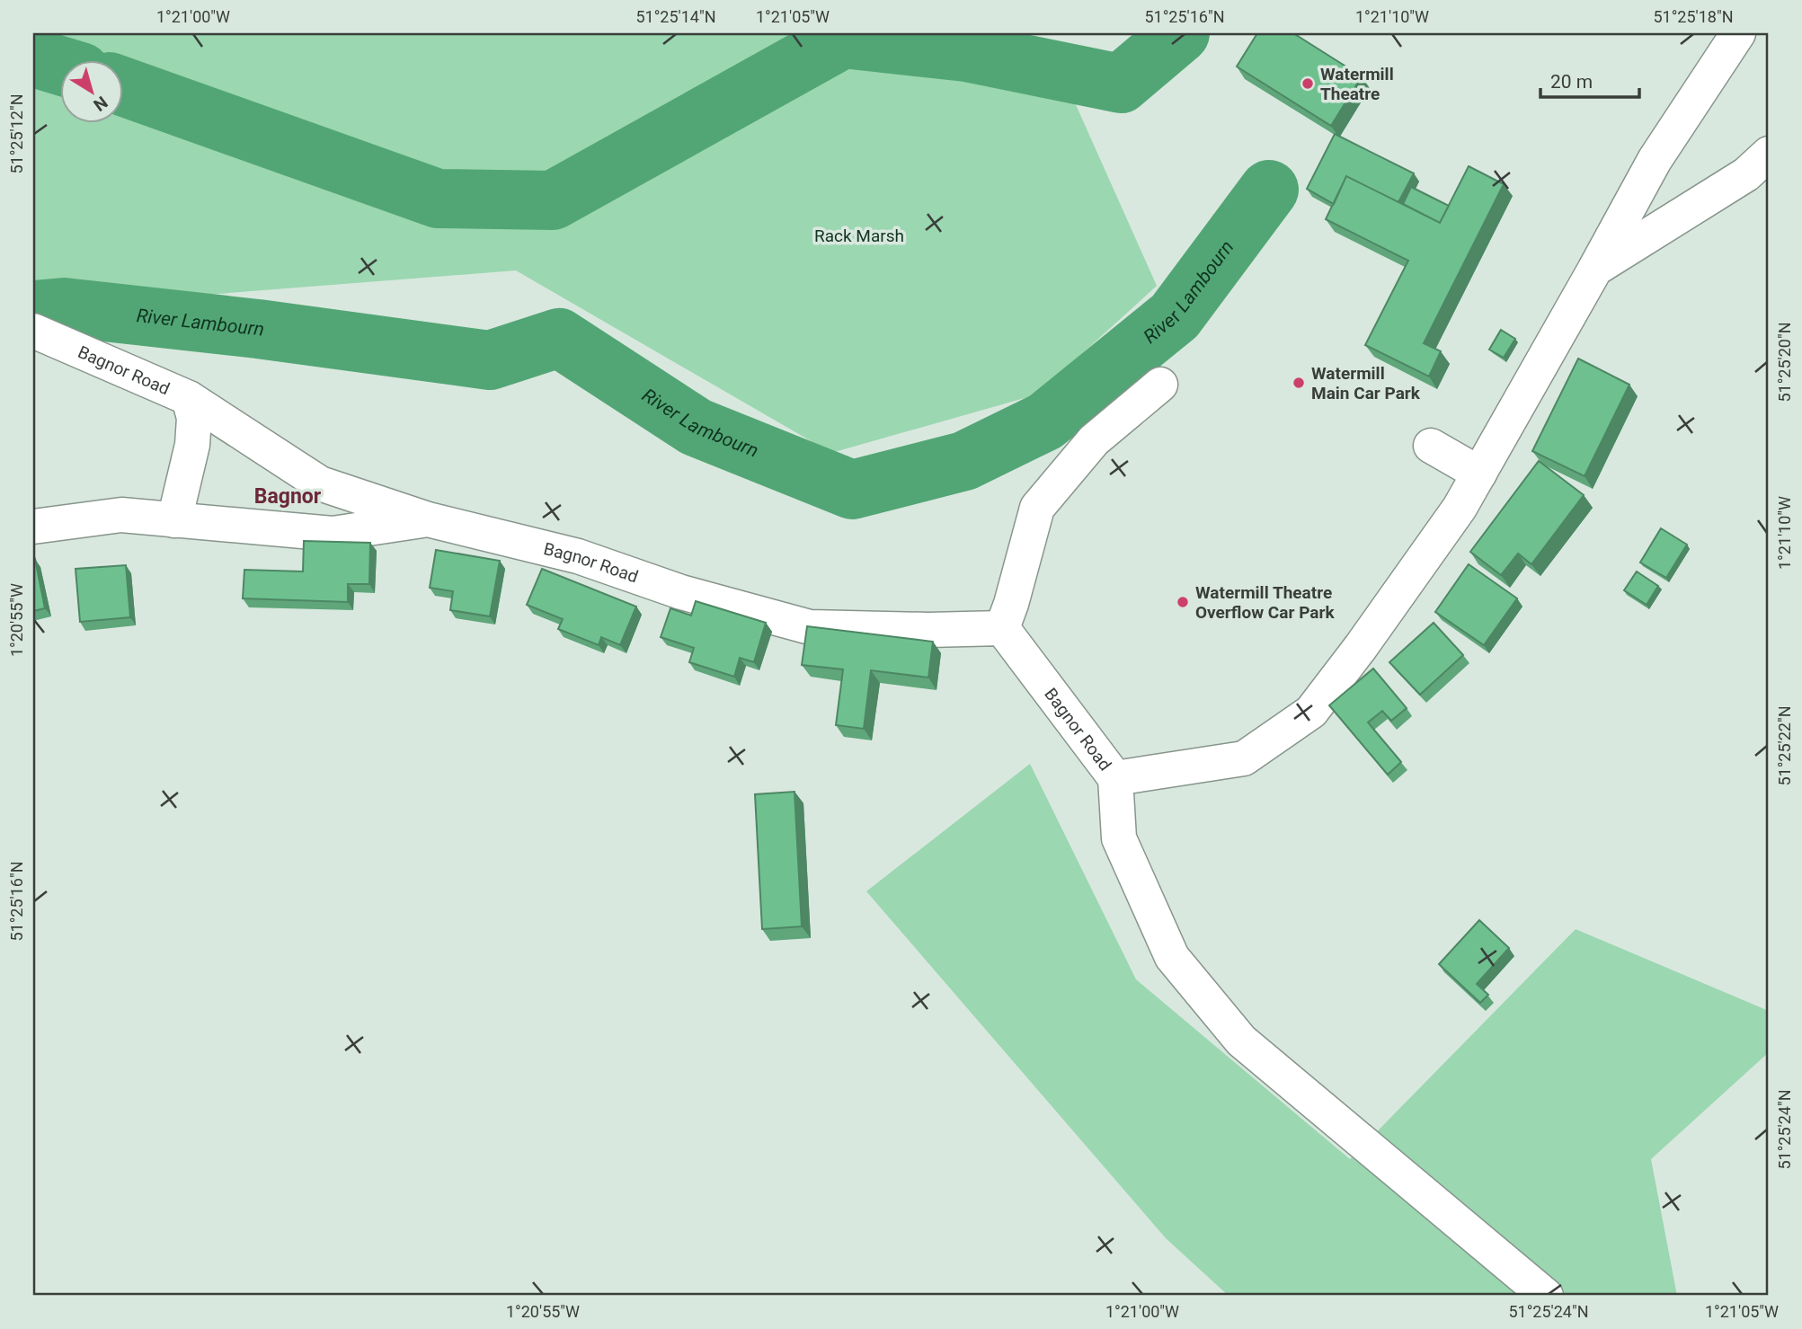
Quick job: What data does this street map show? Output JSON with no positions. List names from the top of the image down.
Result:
{
  "streets": {
    "street": ["Bagnor Road"]
  },
  "districts": ["Bagnor"],
  "water": ["River Lambourn"],
  "parks": ["Rack Marsh"],
  "places": ["Watermill Theatre", "Watermill Main Car Park", "Watermill Theatre Overflow Car Park"],
  "scale_bar": "20 m",
  "north": "bottom right",
  "coordinates": [
    "1°21'00\"W",
    "51°25'14\"N",
    "1°21'05\"W",
    "51°25'16\"N",
    "1°21'10\"W",
    "51°25'18\"N",
    "51°25'12\"N",
    "51°25'20\"N",
    "1°20'55\"W",
    "51°25'22\"N",
    "51°25'24\"N"
  ]
}
